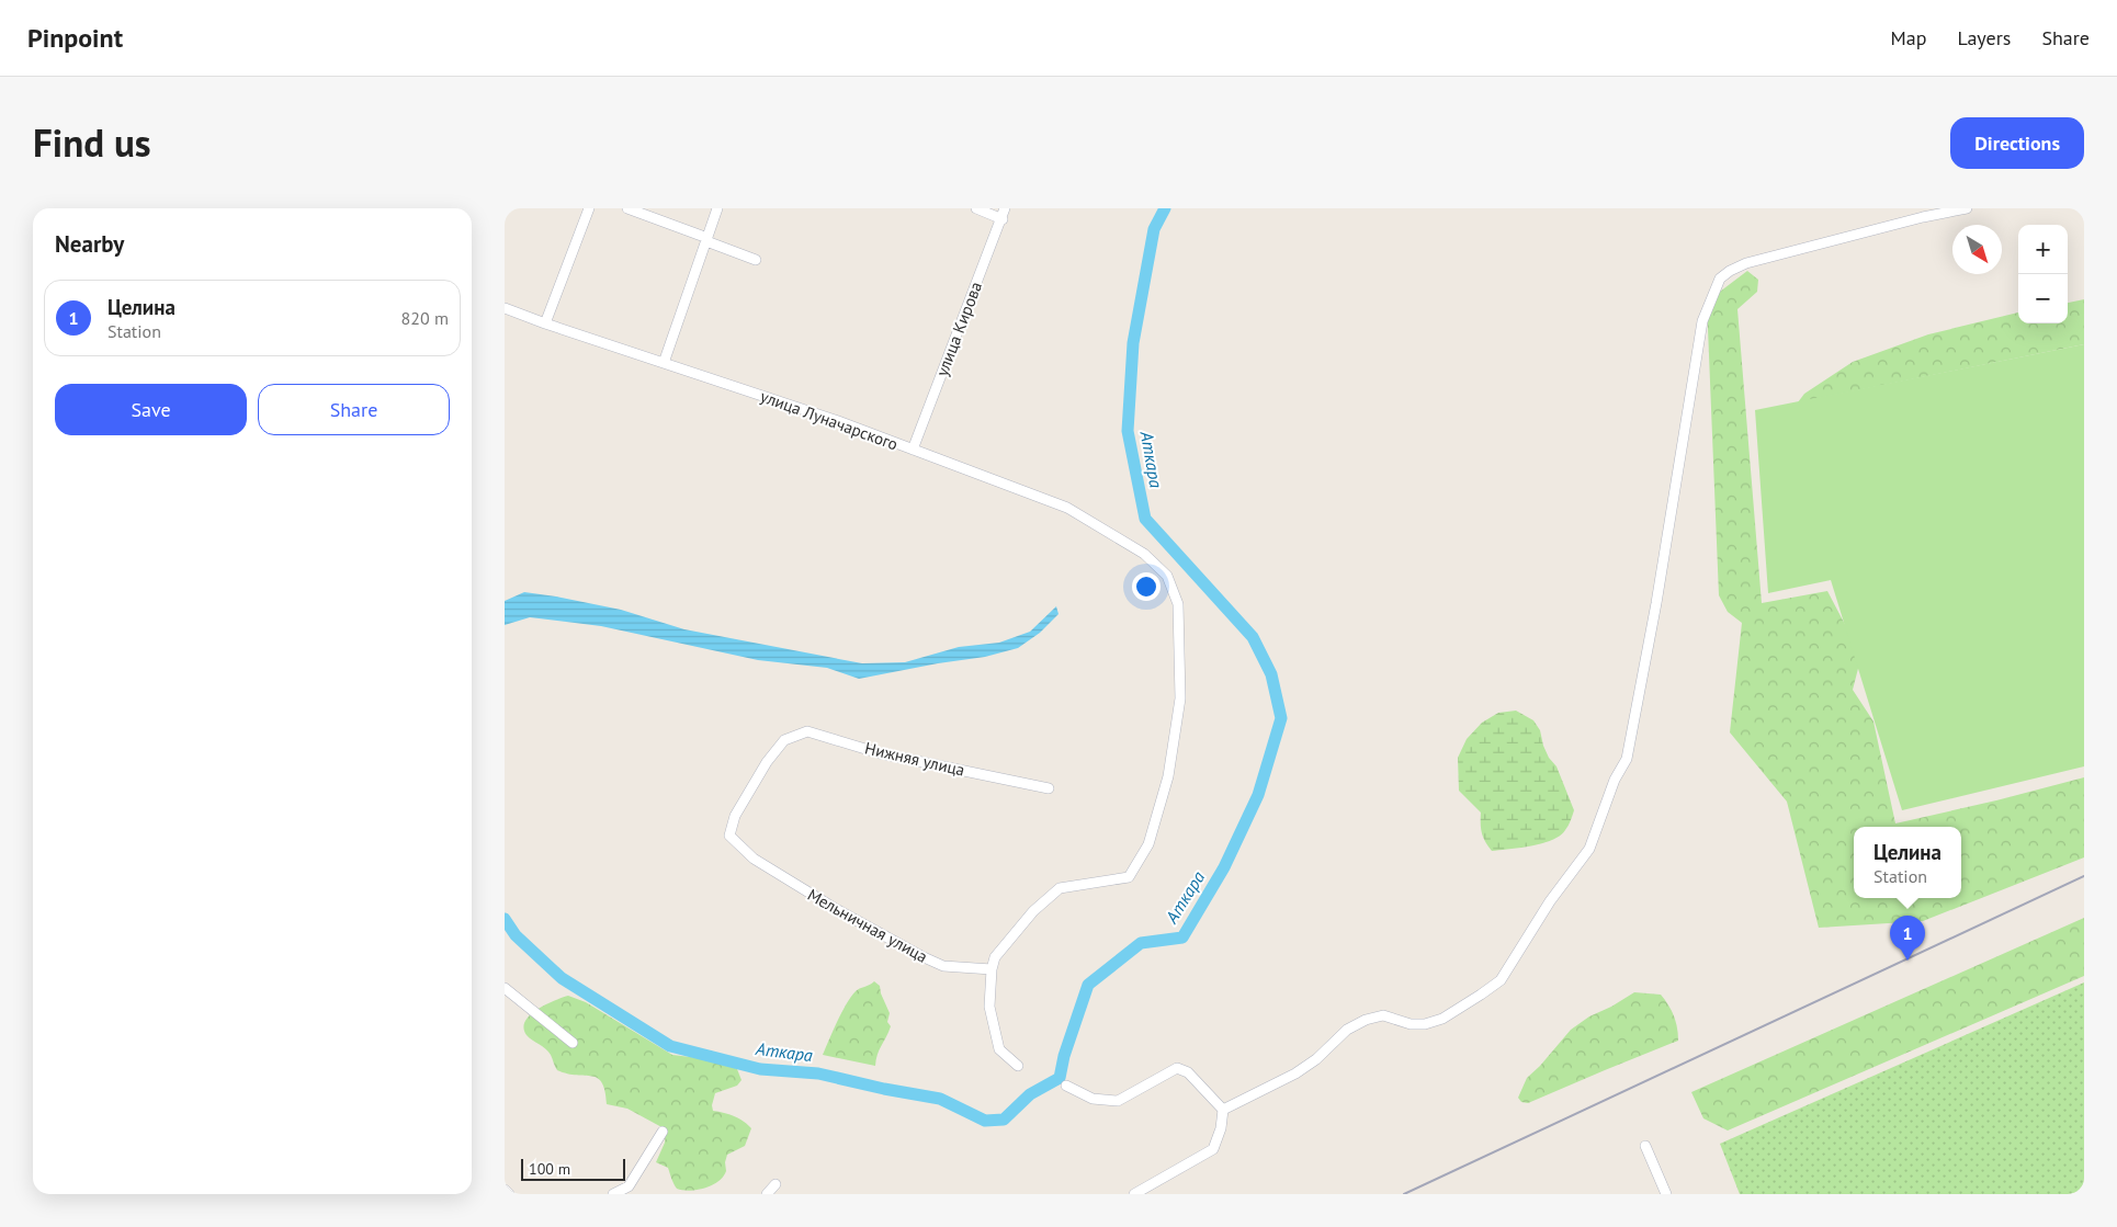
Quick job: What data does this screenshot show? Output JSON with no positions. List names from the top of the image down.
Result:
{
  "streets": {
    "street": [
      "улица Кирова",
      "улица Луначарского",
      "Нижняя улица",
      "Мельничная улица"
    ]
  },
  "crossings": [
    ["улица Кирова", "улица Луначарского"],
    ["улица Луначарского", "Мельничная улица"],
    ["Нижняя улица", "Мельничная улица"]
  ],
  "water": ["Аткара"],
  "scale_bar": "100 m",
  "north": "bottom right",
  "page": {
    "header": "Pinpoint",
    "nav": ["Map", "Layers", "Share"],
    "title": "Find us",
    "buttons": [
      "Directions",
      ["Save", "Share"]
    ],
    "heading": "Nearby",
    "map_buttons": ["+", "−"],
    "list": [
      {
        "mark": "1",
        "name": "Целина",
        "note": "Station",
        "value": "820 m"
      }
    ],
    "popup": ["Целина", "Station"],
    "pins": "1",
    "scale": "100 m"
  }
}
